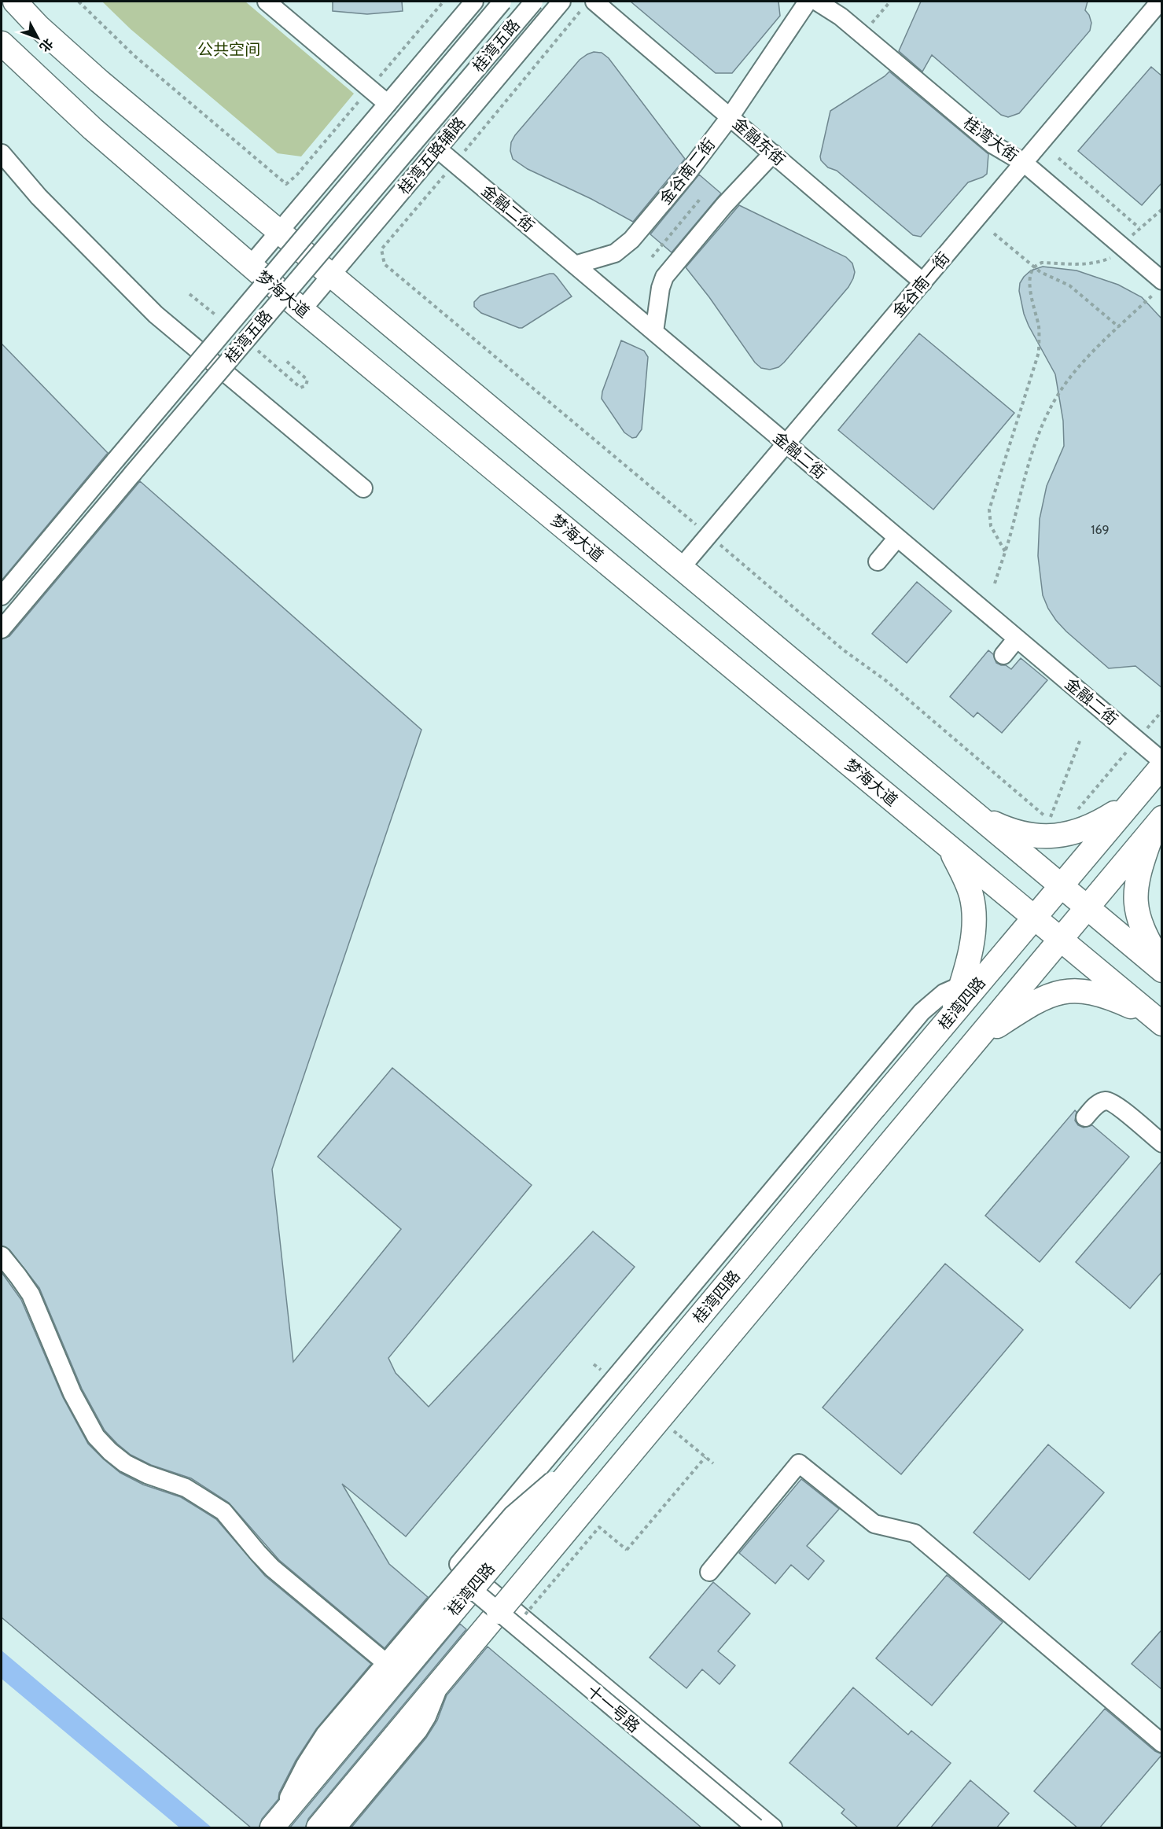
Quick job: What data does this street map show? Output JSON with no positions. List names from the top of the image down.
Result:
{
  "streets": {
    "main road": ["梦海大道", "桂湾四路"],
    "street": [
      "桂湾五路",
      "桂湾大街",
      "金融东街",
      "桂湾五路辅路",
      "金谷南二街",
      "金融二街",
      "金谷南一街",
      "十一号路"
    ]
  },
  "crossings": [
    ["桂湾大街", "金谷南一街"],
    ["金融东街", "金谷南二街"],
    ["金融东街", "金谷南一街"],
    ["桂湾五路辅路", "金融二街"],
    ["桂湾五路辅路", "梦海大道"],
    ["金谷南二街", "金融二街"],
    ["金融二街", "金谷南一街"],
    ["梦海大道", "桂湾四路"],
    ["桂湾四路", "十一号路"]
  ],
  "parks": ["公共空间"],
  "house_numbers": ["169"],
  "north": "bottom right"
}
